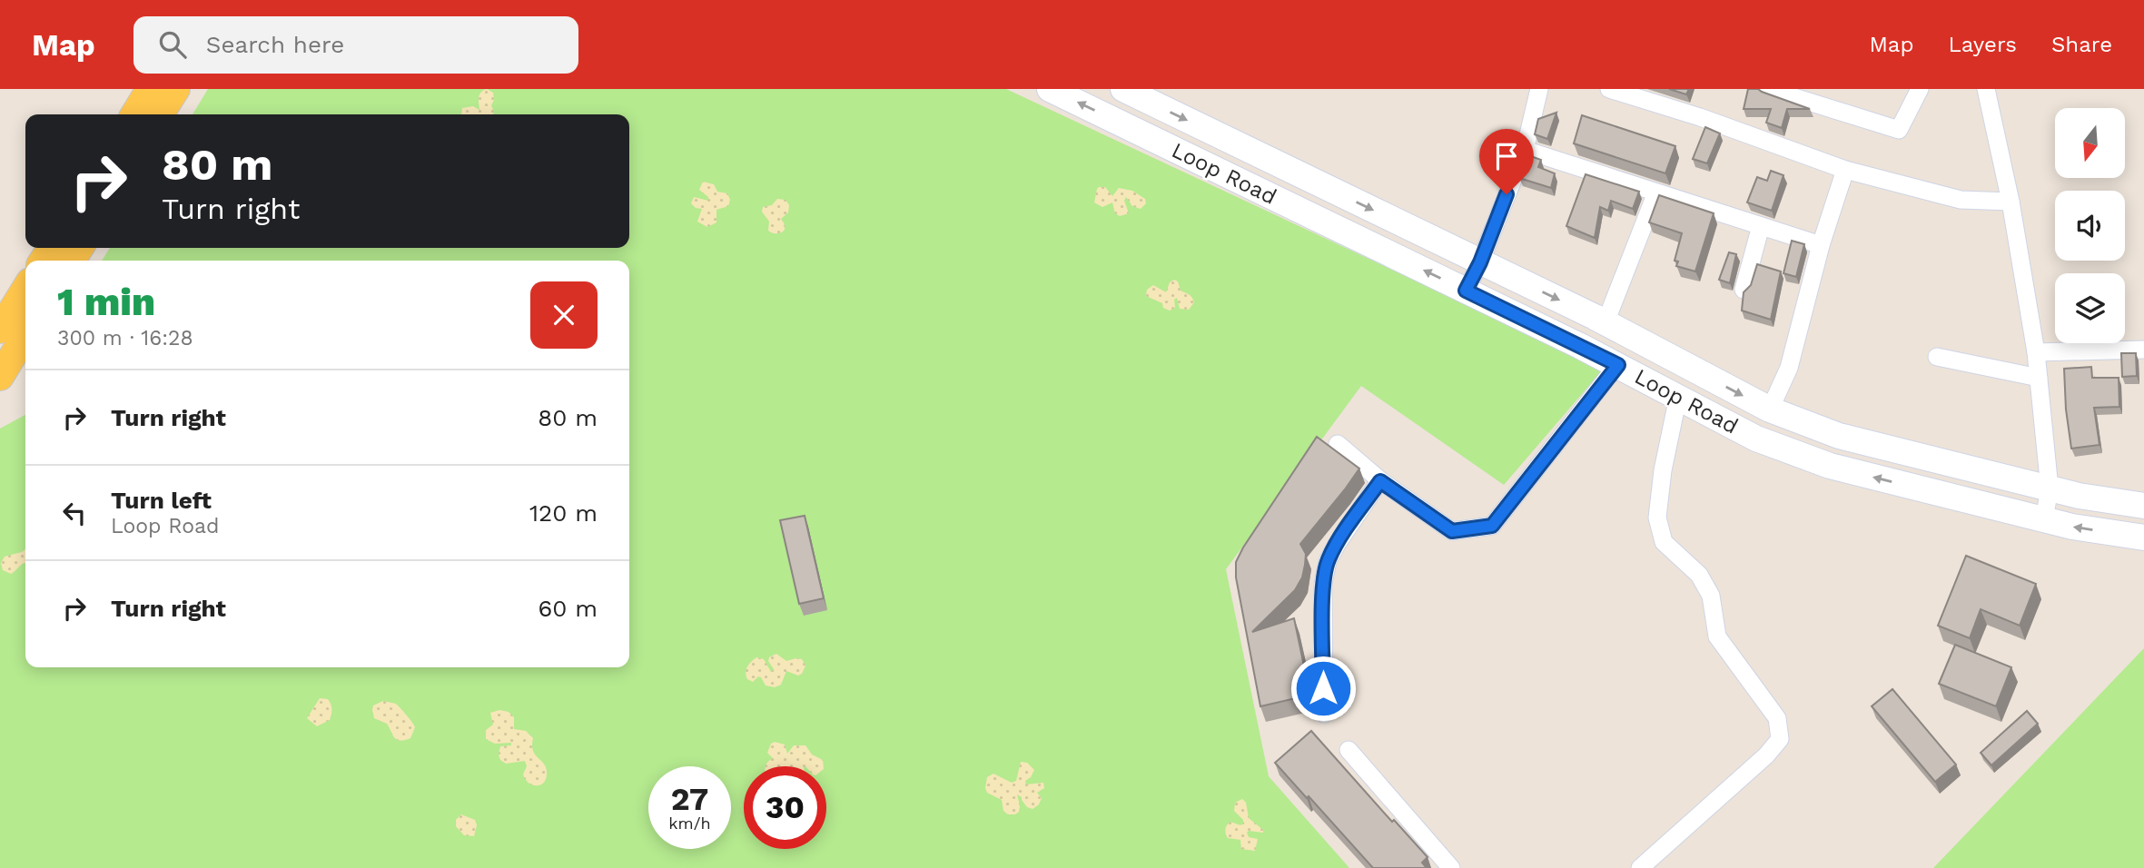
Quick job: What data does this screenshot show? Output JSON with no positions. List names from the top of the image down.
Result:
{
  "streets": {
    "main road": ["Loop Road"]
  },
  "north": "bottom",
  "page": {
    "header": "Map",
    "search": "Search here",
    "nav": ["Map", "Layers", "Share"],
    "turn": ["80 m", "Turn right"],
    "heading": ["1 min", "300 m · 16:28"],
    "list": [
      {
        "name": "Turn right",
        "value": "80 m"
      },
      {
        "name": "Turn left",
        "note": "Loop Road",
        "value": "120 m"
      },
      {
        "name": "Turn right",
        "value": "60 m"
      }
    ],
    "speed": "27 km/h",
    "limit": "30"
  }
}
